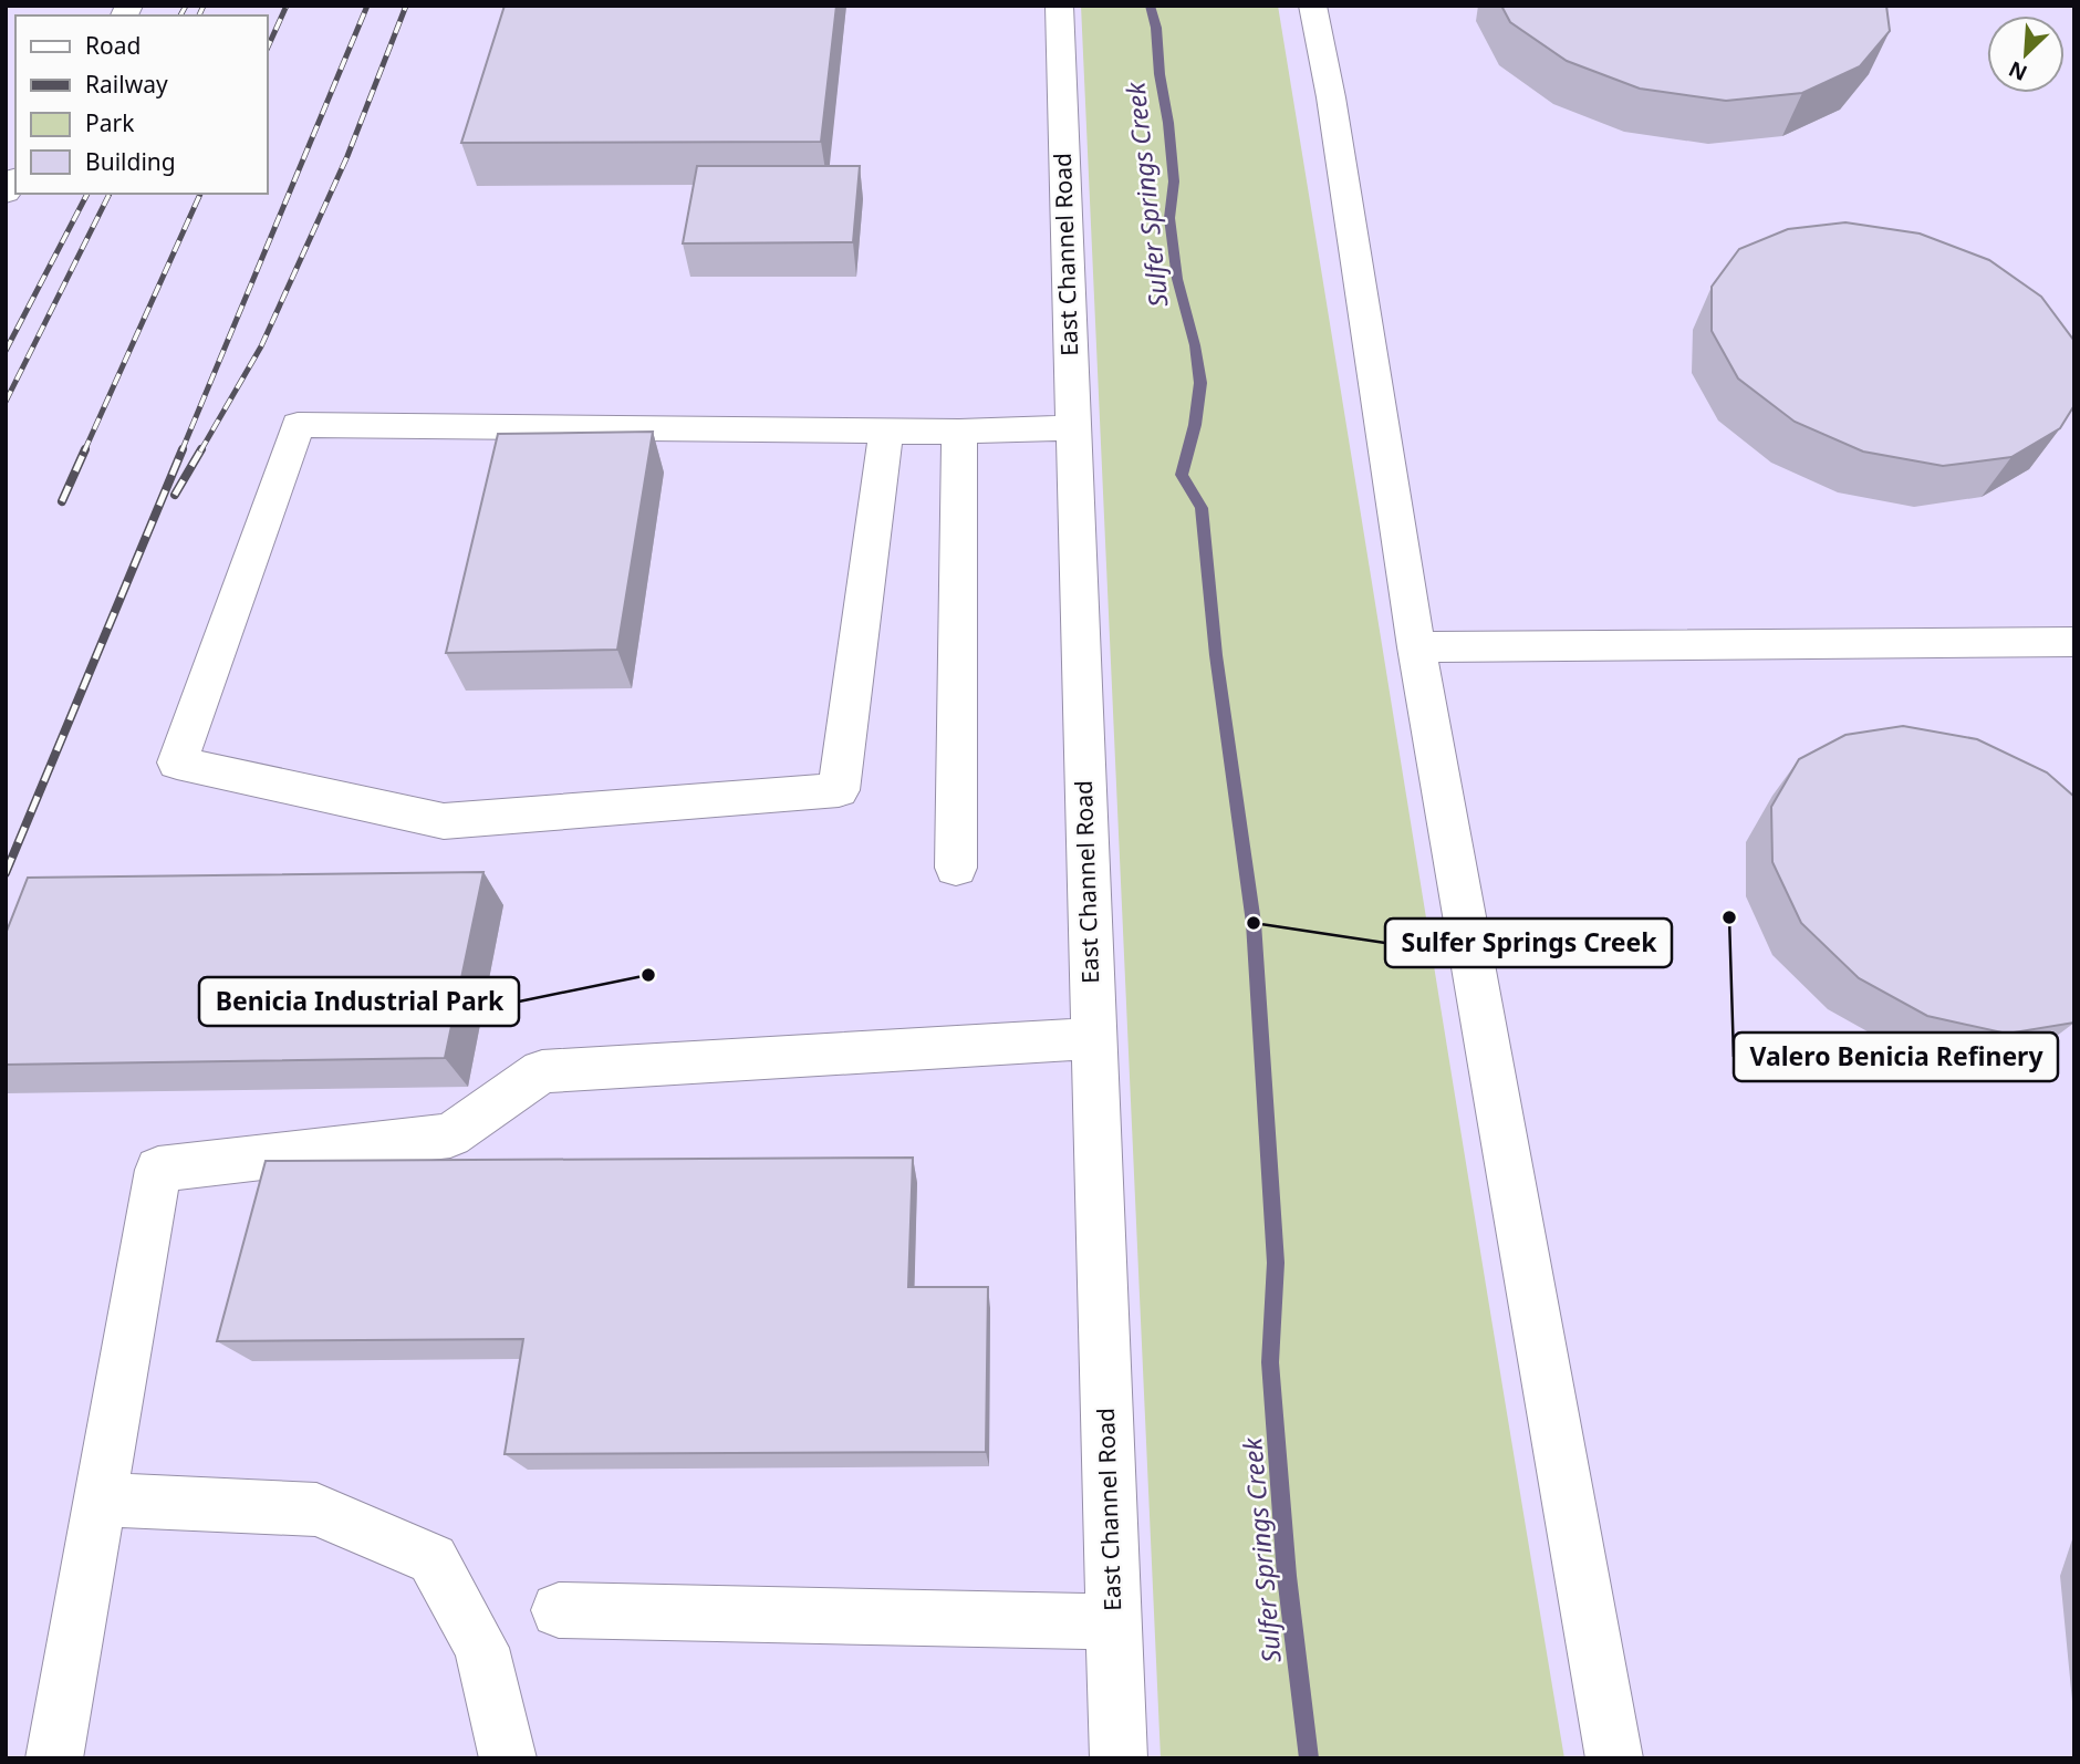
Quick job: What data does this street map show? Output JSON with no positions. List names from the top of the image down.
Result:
{
  "streets": {
    "street": ["East Channel Road"]
  },
  "water": ["Sulfer Springs Creek"],
  "places": ["Valero Benicia Refinery", "Sulfer Springs Creek", "Benicia Industrial Park"],
  "legend": [
    "Road",
    "Railway",
    "Park",
    "Building"
  ],
  "north": "bottom left"
}
